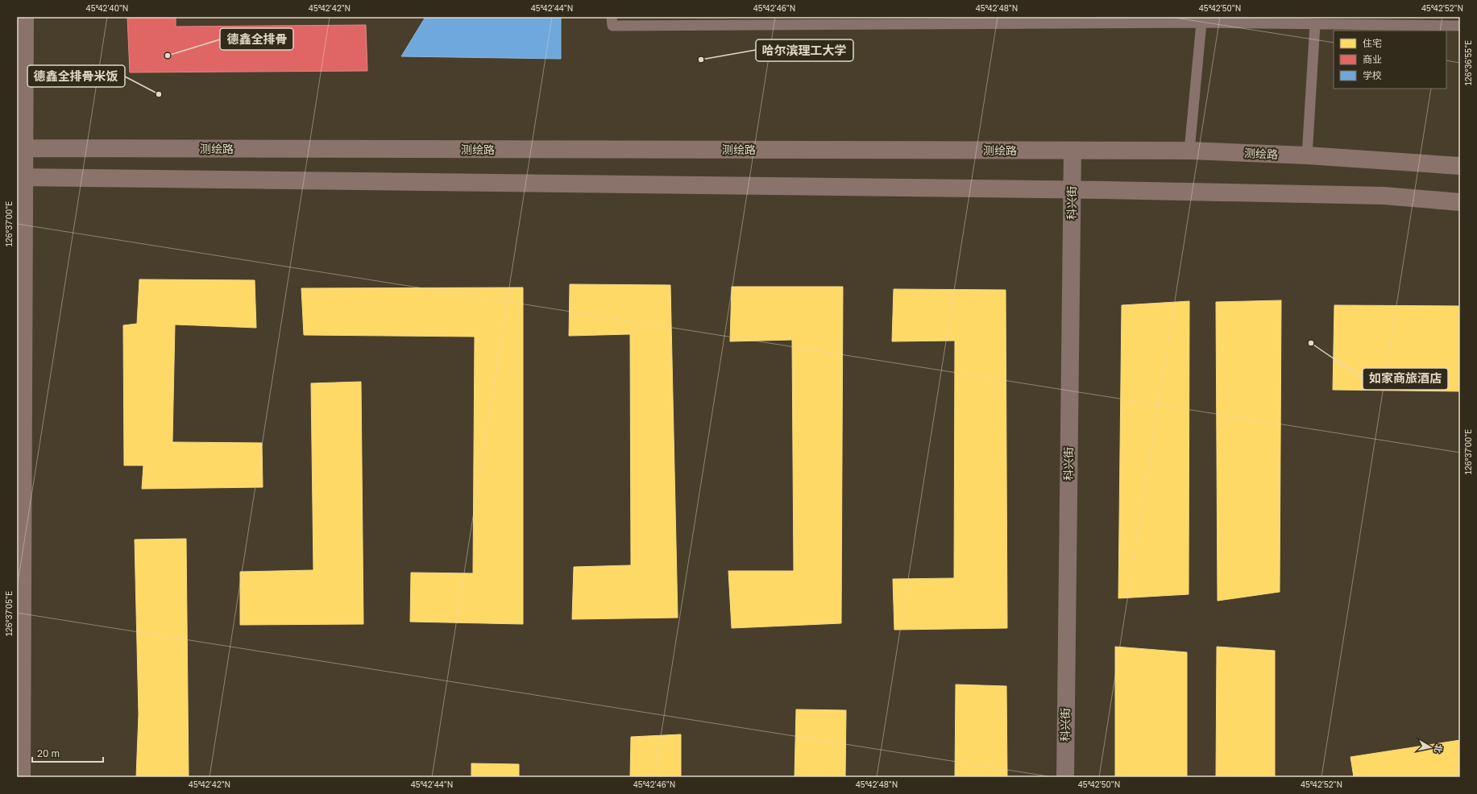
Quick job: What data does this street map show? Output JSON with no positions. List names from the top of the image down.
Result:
{
  "streets": {
    "main road": ["测绘路"],
    "street": ["科兴街"]
  },
  "crossings": [
    ["测绘路", "科兴街"]
  ],
  "places": [
    "德鑫全排骨",
    "哈尔滨理工大学",
    "德鑫全排骨米饭",
    "如家商旅酒店"
  ],
  "legend": ["住宅", "商业", "学校"],
  "scale_bar": "20 m",
  "north": "right",
  "coordinates": [
    "45°42'40\"N",
    "45°42'42\"N",
    "45°42'44\"N",
    "45°42'46\"N",
    "45°42'48\"N",
    "45°42'50\"N",
    "45°42'52\"N",
    "126°36'55\"E",
    "126°37'00\"E",
    "126°37'05\"E"
  ]
}
